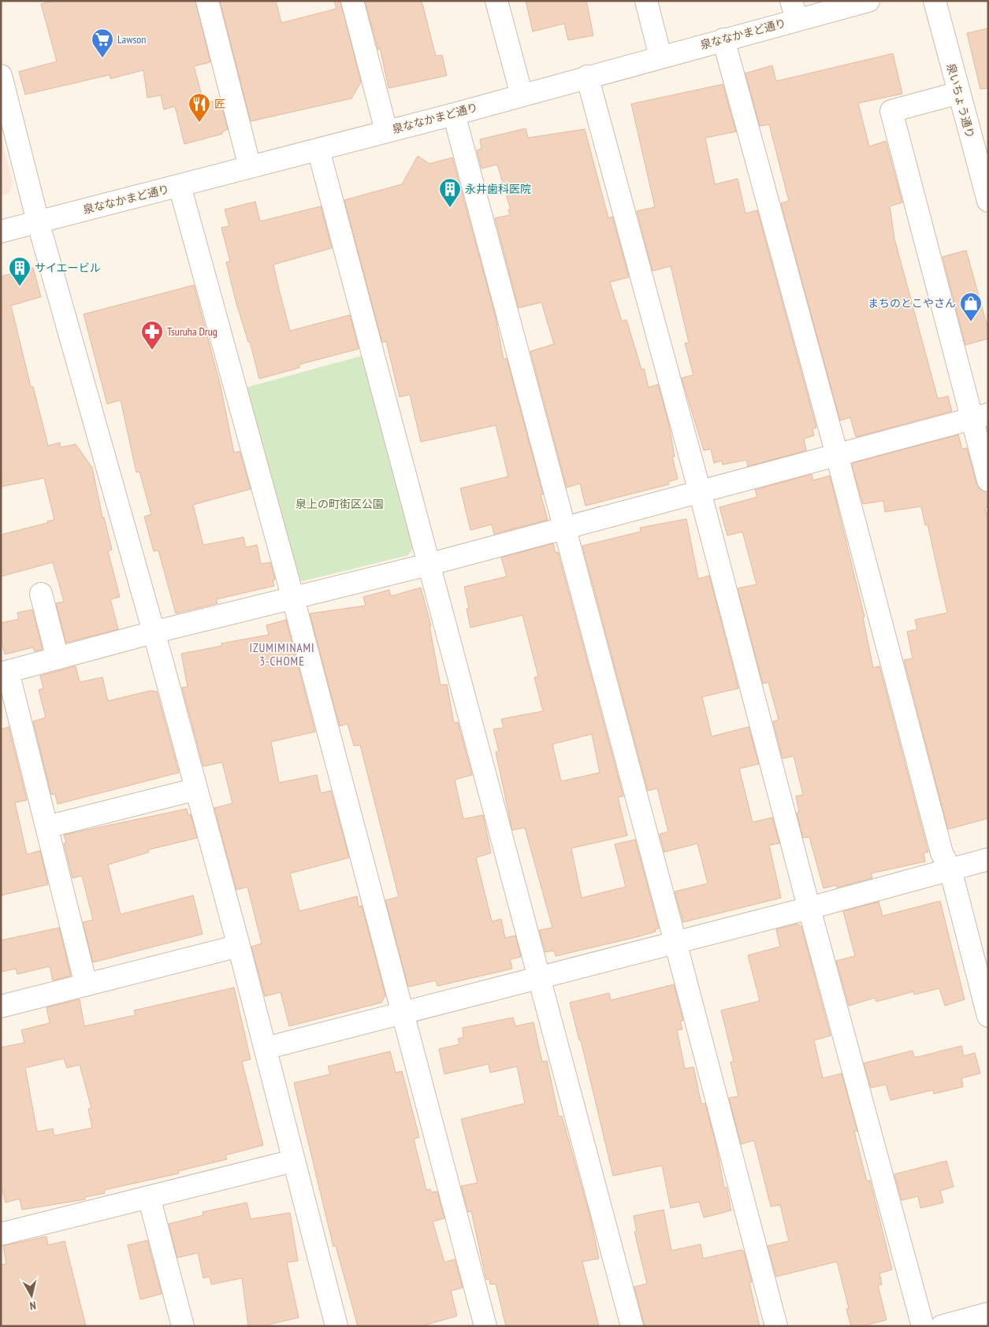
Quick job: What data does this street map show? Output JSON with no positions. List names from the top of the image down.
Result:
{
  "streets": {
    "street": ["泉ななかまど通り", "泉いちょう通り"]
  },
  "districts": ["IZUMIMINAMI 3-CHOME"],
  "parks": ["泉上の町街区公園"],
  "places": {
    "supermarket": ["Lawson"],
    "restaurant": ["匠"],
    "building": ["永井歯科医院", "サイエービル"],
    "shop": ["まちのとこやさん"],
    "pharmacy": ["Tsuruha Drug"]
  },
  "north": "bottom"
}
